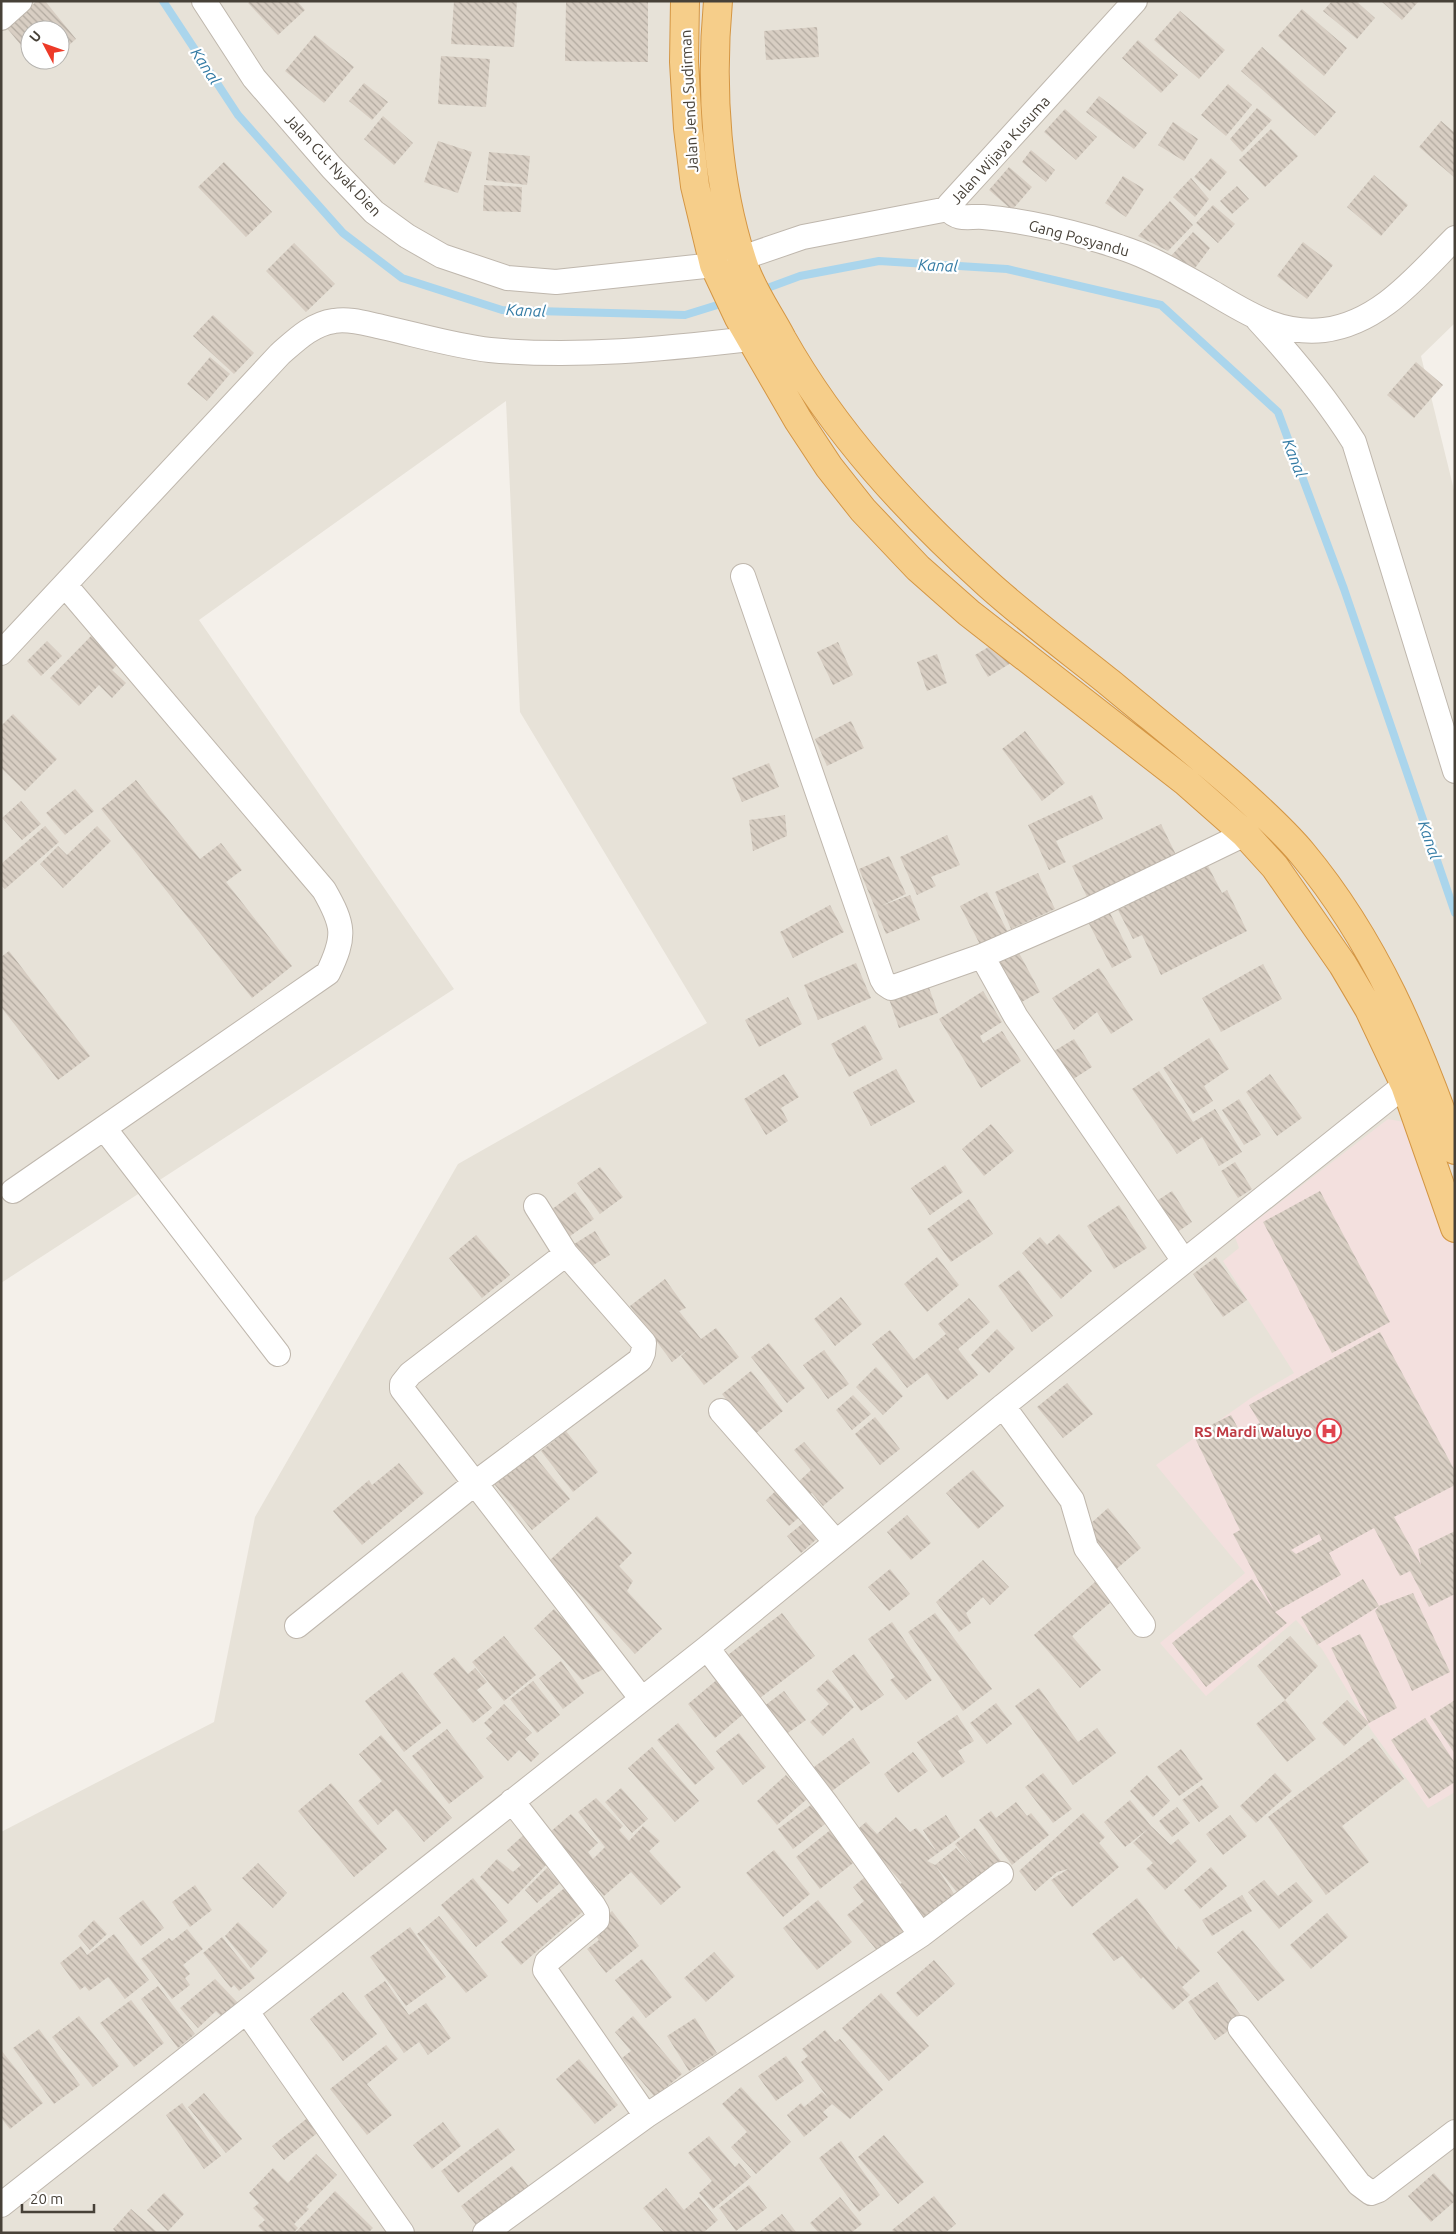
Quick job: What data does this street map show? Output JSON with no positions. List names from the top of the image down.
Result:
{
  "streets": {
    "highway": ["Jalan Jend. Sudirman"],
    "street": ["Jalan Wijaya Kusuma", "Jalan Cut Nyak Dien", "Gang Posyandu"]
  },
  "crossings": [
    ["Jalan Jend. Sudirman", "Jalan Wijaya Kusuma"],
    ["Jalan Jend. Sudirman", "Jalan Cut Nyak Dien"],
    ["Jalan Wijaya Kusuma", "Jalan Cut Nyak Dien"],
    ["Jalan Wijaya Kusuma", "Gang Posyandu"]
  ],
  "water": ["Kanal"],
  "places": {
    "hospital": ["RS Mardi Waluyo"]
  },
  "scale_bar": "20 m",
  "north": "top left"
}
